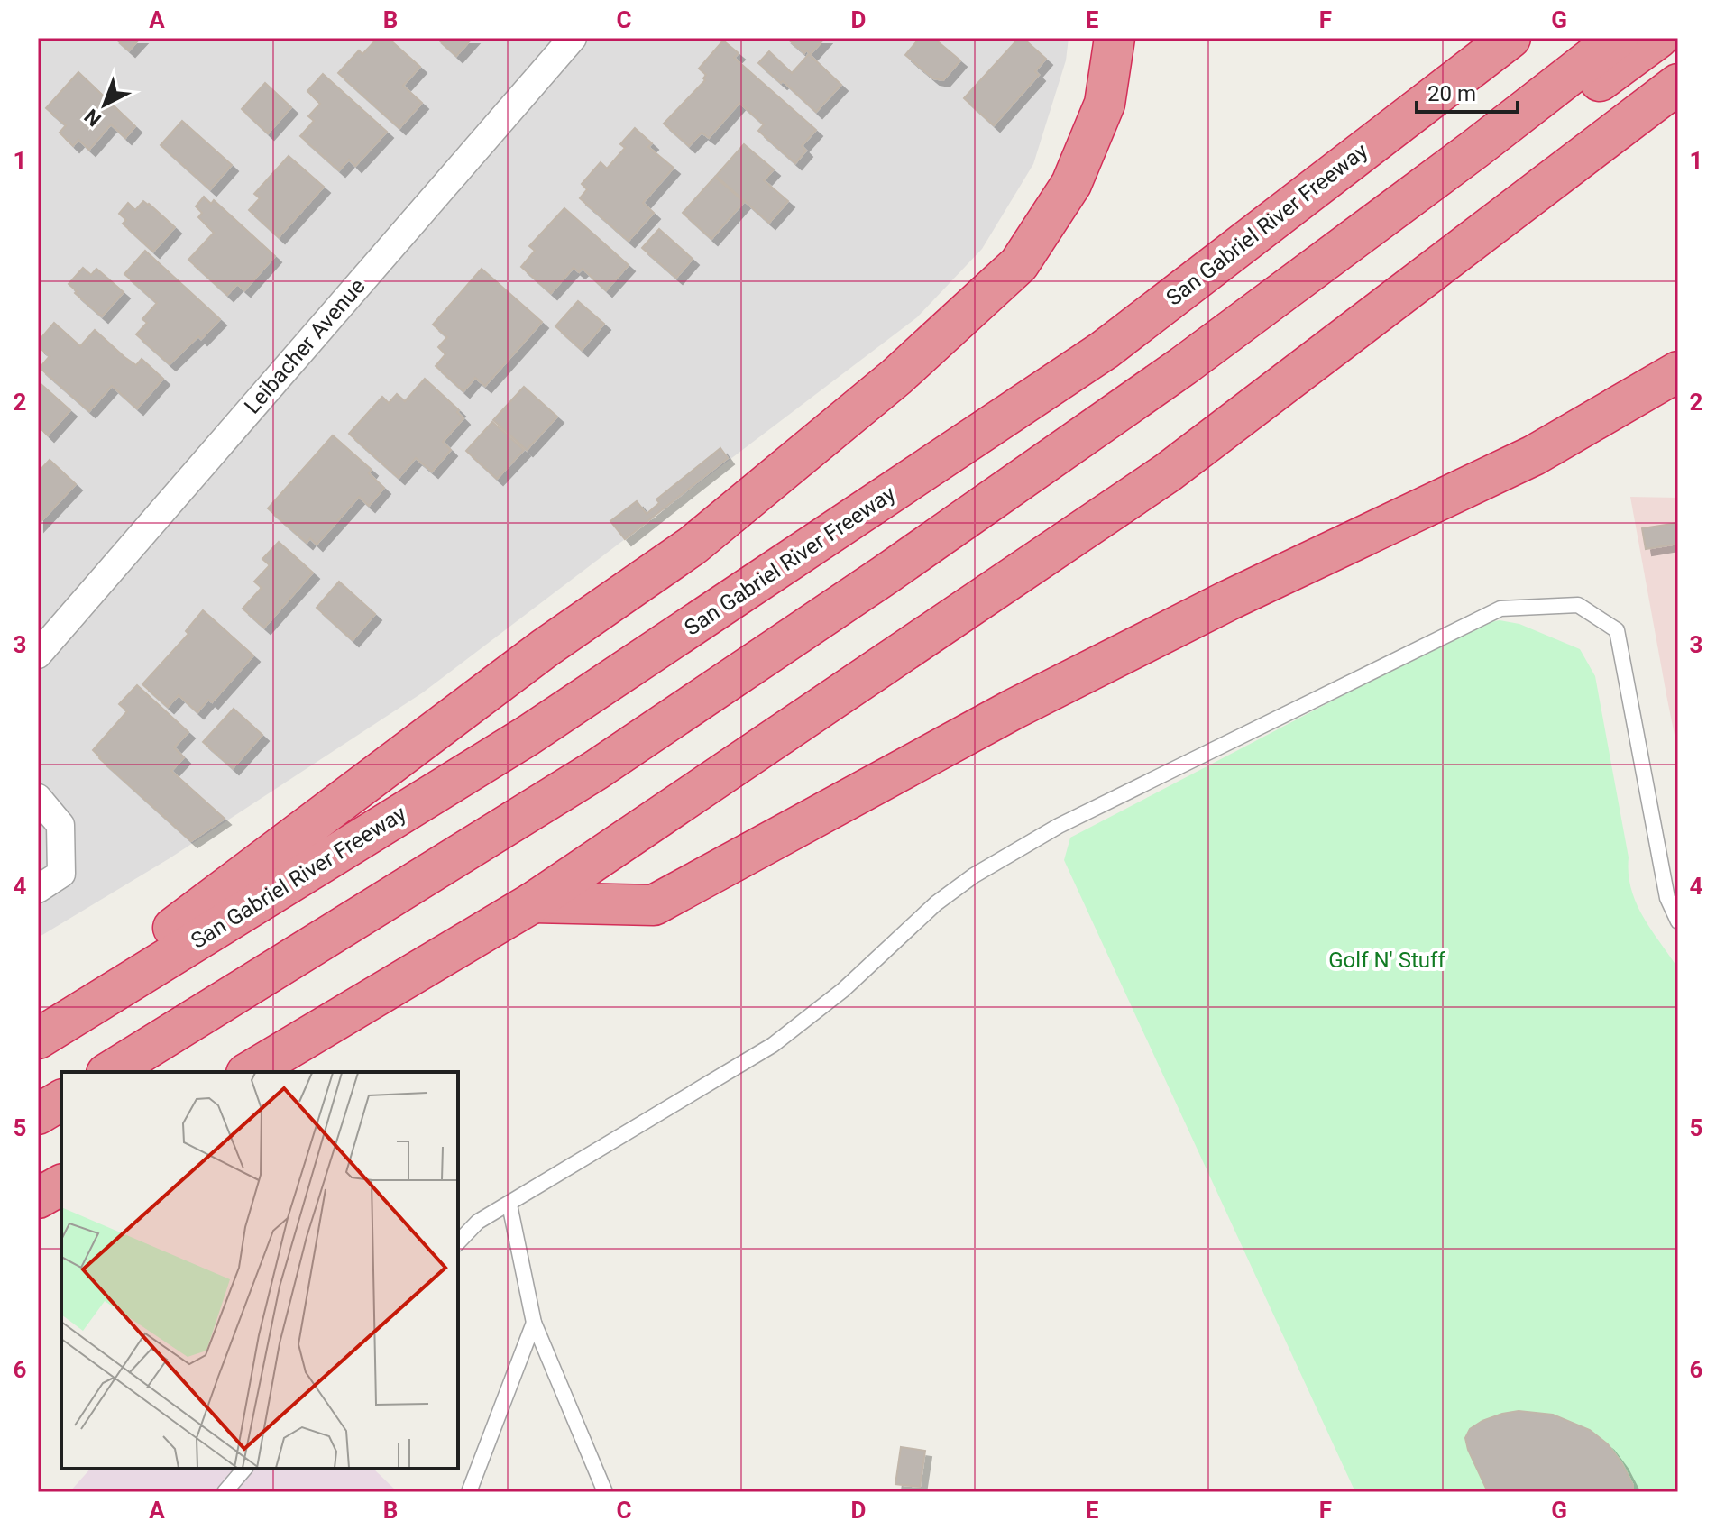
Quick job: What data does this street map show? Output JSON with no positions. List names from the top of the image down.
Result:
{
  "streets": {
    "highway": ["San Gabriel River Freeway"],
    "street": ["Leibacher Avenue"]
  },
  "parks": ["Golf N' Stuff"],
  "scale_bar": "20 m",
  "north": "bottom left",
  "grid": {
    "columns": [
      "A",
      "B",
      "C",
      "D",
      "E",
      "F",
      "G"
    ],
    "rows": [
      "1",
      "2",
      "3",
      "4",
      "5",
      "6"
    ]
  }
}
